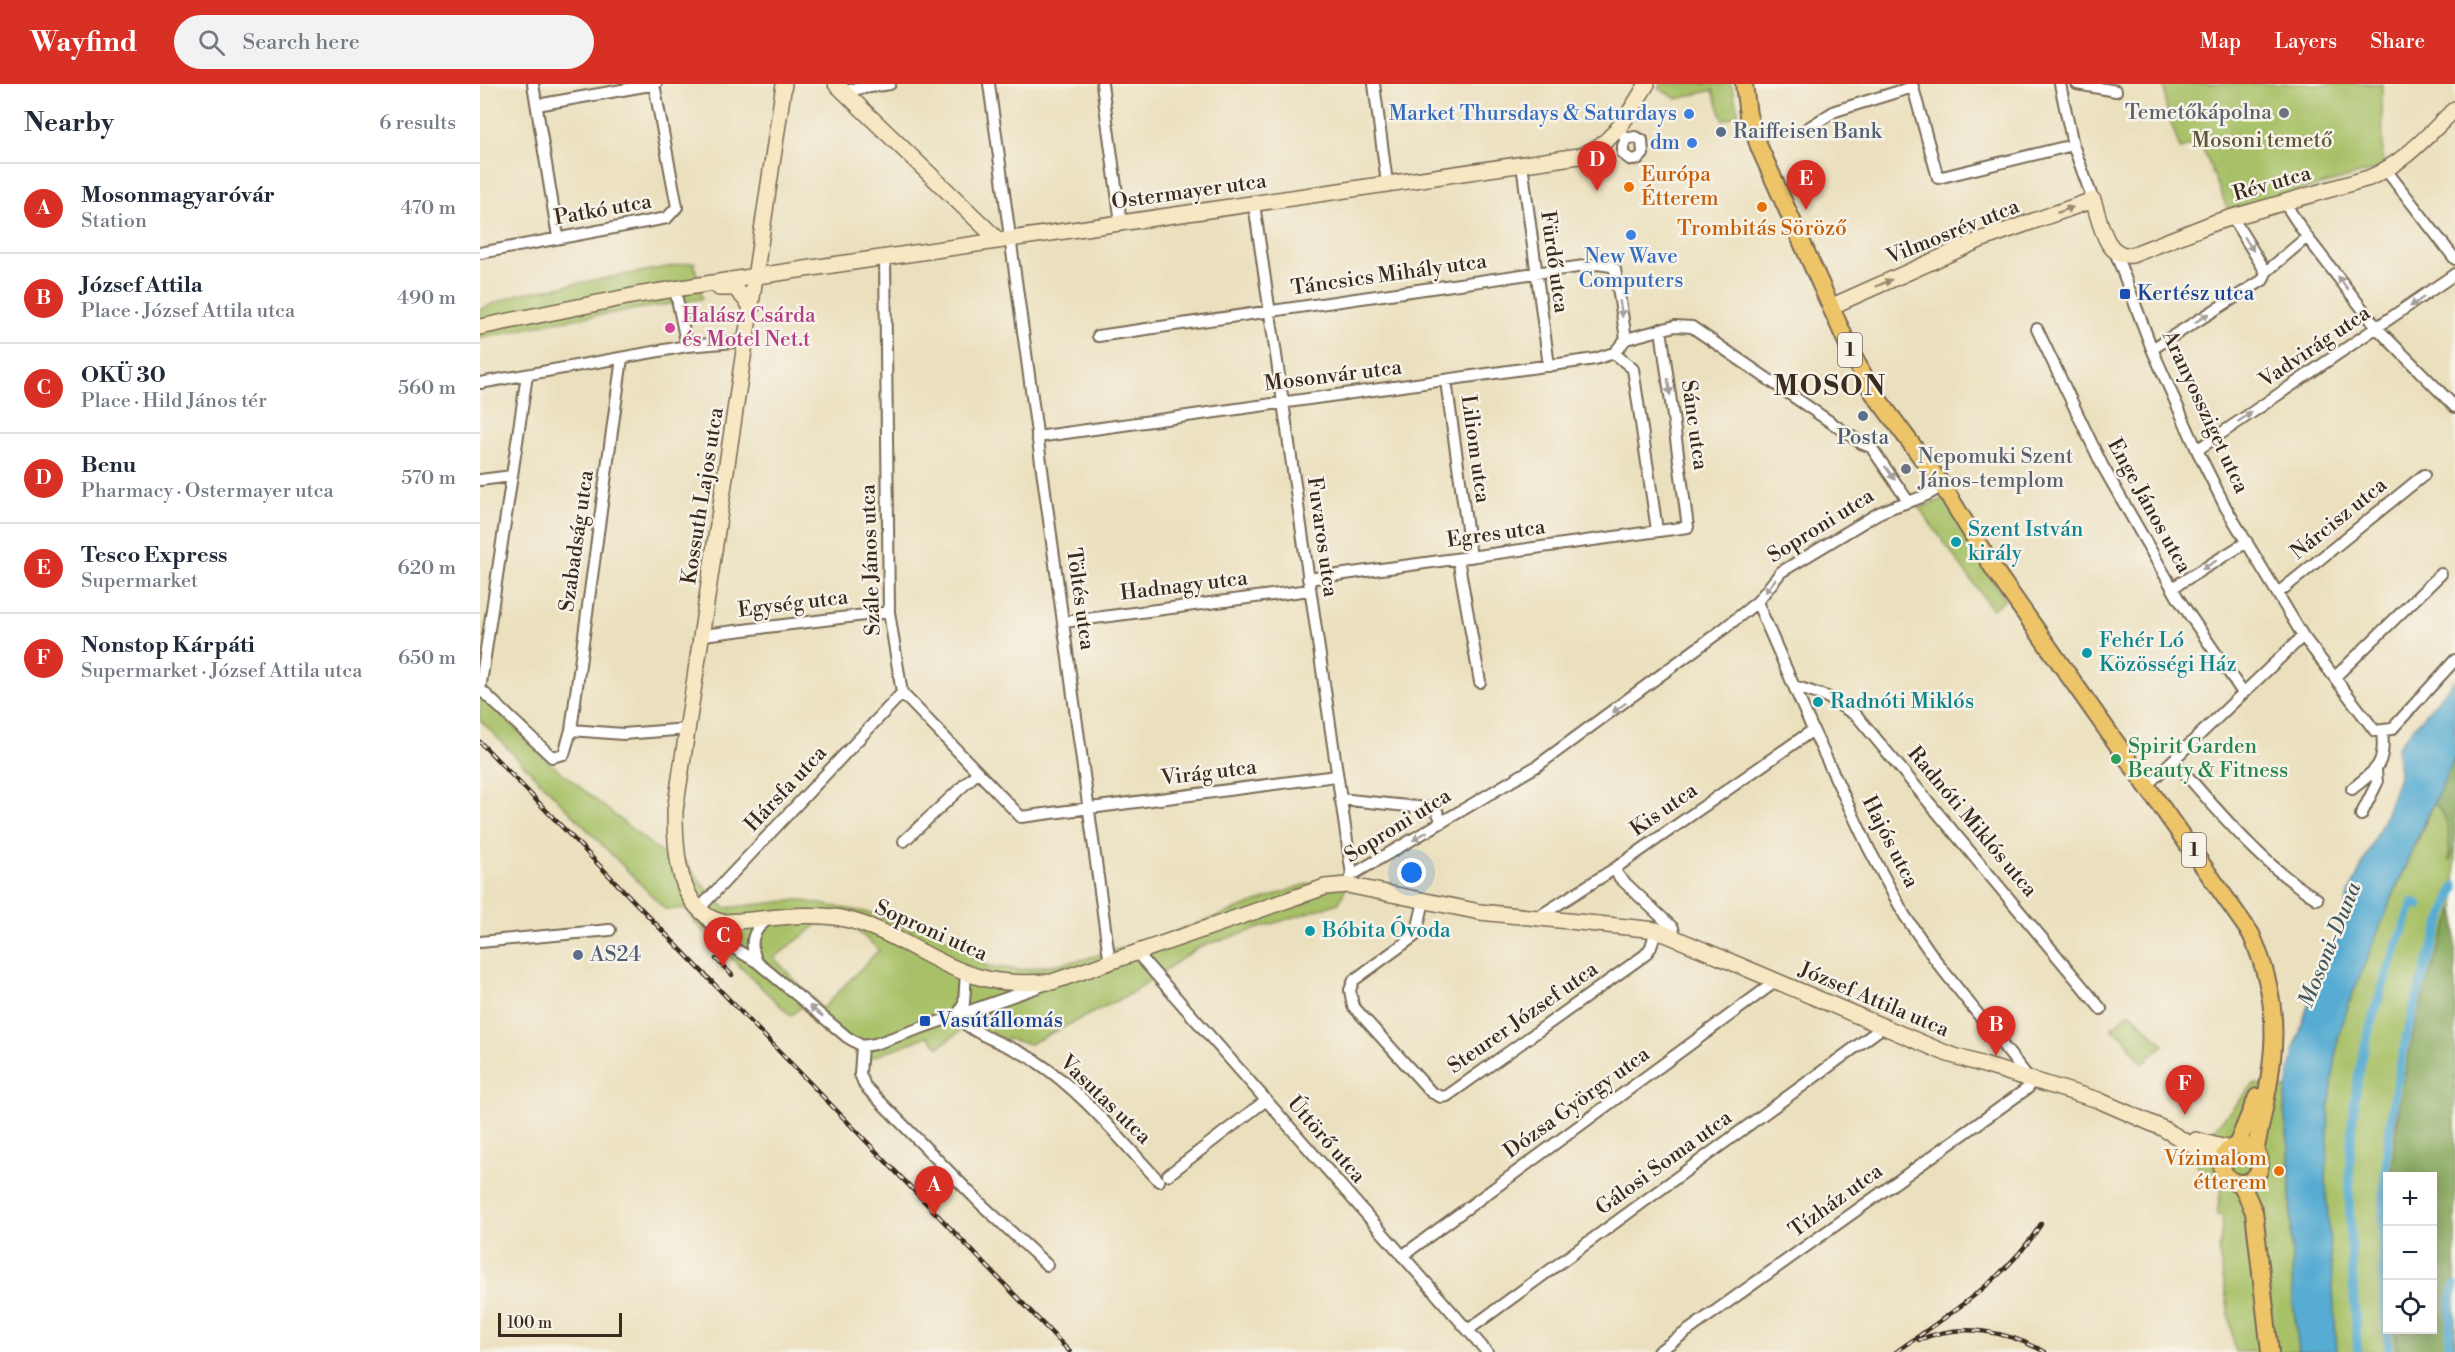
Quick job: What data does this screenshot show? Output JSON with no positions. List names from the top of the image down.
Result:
{
  "streets": {
    "main road": ["1"],
    "street": [
      "Rév utca",
      "Ostermayer utca",
      "Patkó utca",
      "Vilmosrév utca",
      "Fürdő utca",
      "Táncsics Mihály utca",
      "Vadvirág utca",
      "Mosonvár utca",
      "Aranyossziget utca",
      "Sánc utca",
      "Liliom utca",
      "Kossuth Lajos utca",
      "Enge János utca",
      "Nárcisz utca",
      "Soproni utca",
      "Egres utca",
      "Fuvaros utca",
      "Szabadság utca",
      "Szále János utca",
      "Hadnagy utca",
      "Töltés utca",
      "Egység utca",
      "Virág utca",
      "Hársfa utca",
      "Kis utca",
      "Radnóti Miklós utca",
      "Hajós utca",
      "József Attila utca",
      "Steurer József utca",
      "Vasutas utca",
      "Dózsa György utca",
      "Úttörő utca",
      "Gálosi Soma utca",
      "Tízház utca"
    ]
  },
  "crossings": [
    ["Rév utca", "Aranyossziget utca"],
    ["Ostermayer utca", "Fürdő utca"],
    ["Ostermayer utca", "Kossuth Lajos utca"],
    ["Ostermayer utca", "Fuvaros utca"],
    ["Ostermayer utca", "Szále János utca"],
    ["Ostermayer utca", "Töltés utca"],
    ["Vilmosrév utca", "1"],
    ["Vilmosrév utca", "Aranyossziget utca"],
    ["Fürdő utca", "Táncsics Mihály utca"],
    ["Fürdő utca", "Mosonvár utca"],
    ["Táncsics Mihály utca", "Fuvaros utca"],
    ["Vadvirág utca", "Aranyossziget utca"],
    ["1", "Soproni utca"],
    ["1", "József Attila utca"],
    ["Mosonvár utca", "Liliom utca"],
    ["Mosonvár utca", "Fuvaros utca"],
    ["Mosonvár utca", "Töltés utca"],
    ["Aranyossziget utca", "Nárcisz utca"],
    ["Sánc utca", "Egres utca"],
    ["Liliom utca", "Egres utca"],
    ["Kossuth Lajos utca", "Soproni utca"],
    ["Kossuth Lajos utca", "Egység utca"],
    ["Kossuth Lajos utca", "Hársfa utca"],
    ["Soproni utca", "Fuvaros utca"],
    ["Soproni utca", "Töltés utca"],
    ["Soproni utca", "Hársfa utca"],
    ["Soproni utca", "Hajós utca"],
    ["Soproni utca", "József Attila utca"],
    ["Soproni utca", "Úttörő utca"],
    ["Egres utca", "Fuvaros utca"],
    ["Egres utca", "Hadnagy utca"],
    ["Fuvaros utca", "Hadnagy utca"],
    ["Fuvaros utca", "Virág utca"],
    ["Fuvaros utca", "József Attila utca"],
    ["Szále János utca", "Egység utca"],
    ["Szále János utca", "Hársfa utca"],
    ["Hadnagy utca", "Töltés utca"],
    ["Töltés utca", "Virág utca"],
    ["Kis utca", "Hajós utca"],
    ["Kis utca", "József Attila utca"],
    ["Radnóti Miklós utca", "Hajós utca"],
    ["Hajós utca", "József Attila utca"],
    ["Hajós utca", "Tízház utca"],
    ["József Attila utca", "Steurer József utca"],
    ["József Attila utca", "Dózsa György utca"],
    ["József Attila utca", "Gálosi Soma utca"],
    ["József Attila utca", "Tízház utca"],
    ["Vasutas utca", "Úttörő utca"],
    ["Dózsa György utca", "Úttörő utca"],
    ["Úttörő utca", "Gálosi Soma utca"]
  ],
  "one_way": ["Vilmosrév utca", "Soproni utca"],
  "districts": ["MOSON"],
  "water": ["Mosoni-Duna"],
  "parks": ["Mosoni temető"],
  "places": {
    "other": [
      "Temetőkápolna",
      "Market Thursdays & Saturdays",
      "Raiffeisen Bank",
      "dm",
      "Európa Étterem",
      "Trombitás Söröző",
      "New Wave Computers",
      "Halász Csárda és Motel Net.t",
      "Posta",
      "Nepomuki Szent János-templom",
      "Szent István király",
      "Fehér Ló Közösségi Ház",
      "Radnóti Miklós",
      "Spirit Garden Beauty & Fitness",
      "Bóbita Óvoda",
      "AS24",
      "Vízimalom étterem"
    ],
    "transit": ["Kertész utca", "Vasútállomás"]
  },
  "scale_bar": "100 m",
  "page": {
    "header": "Wayfind",
    "search": "Search here",
    "nav": ["Map", "Layers", "Share"],
    "heading": ["Nearby", "6 results"],
    "pins": [
      "D",
      "E",
      "C",
      "B",
      "F",
      "A"
    ],
    "list": [
      {
        "mark": "A",
        "name": "Mosonmagyaróvár",
        "note": "Station",
        "value": "470 m"
      },
      {
        "mark": "B",
        "name": "József Attila",
        "note": "Place · József Attila utca",
        "value": "490 m"
      },
      {
        "mark": "C",
        "name": "OKÜ 30",
        "note": "Place · Hild János tér",
        "value": "560 m"
      },
      {
        "mark": "D",
        "name": "Benu",
        "note": "Pharmacy · Ostermayer utca",
        "value": "570 m"
      },
      {
        "mark": "E",
        "name": "Tesco Express",
        "note": "Supermarket",
        "value": "620 m"
      },
      {
        "mark": "F",
        "name": "Nonstop Kárpáti",
        "note": "Supermarket · József Attila utca",
        "value": "650 m"
      }
    ],
    "map_buttons": ["+", "−"],
    "scale": "100 m"
  }
}
